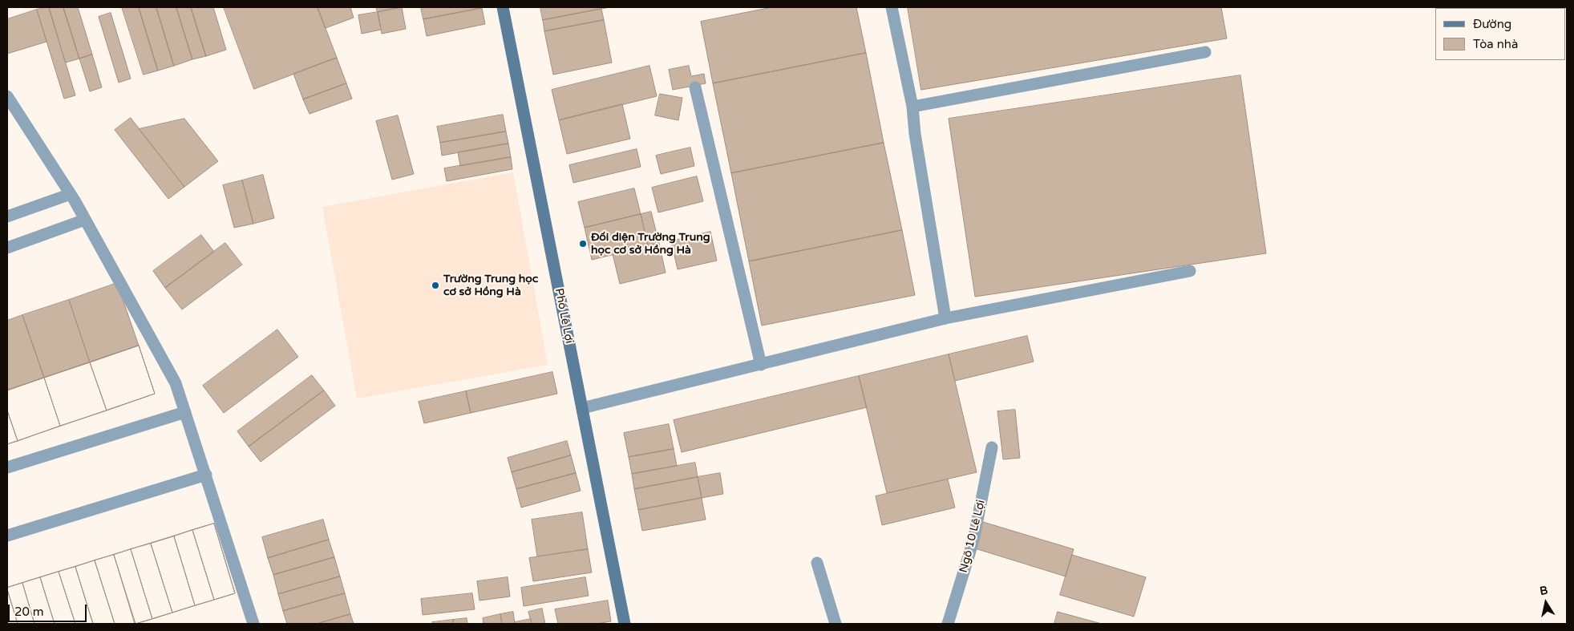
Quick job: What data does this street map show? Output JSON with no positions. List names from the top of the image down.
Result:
{
  "streets": {
    "main road": ["Phố Lê Lợi"],
    "street": ["Ngõ 10 Lê Lợi"]
  },
  "places": ["Đối diện Trường Trung học cơ sở Hồng Hà", "Trường Trung học cơ sở Hồng Hà"],
  "legend": ["Đường", "Tòa nhà"],
  "scale_bar": "20 m",
  "north": "top"
}
